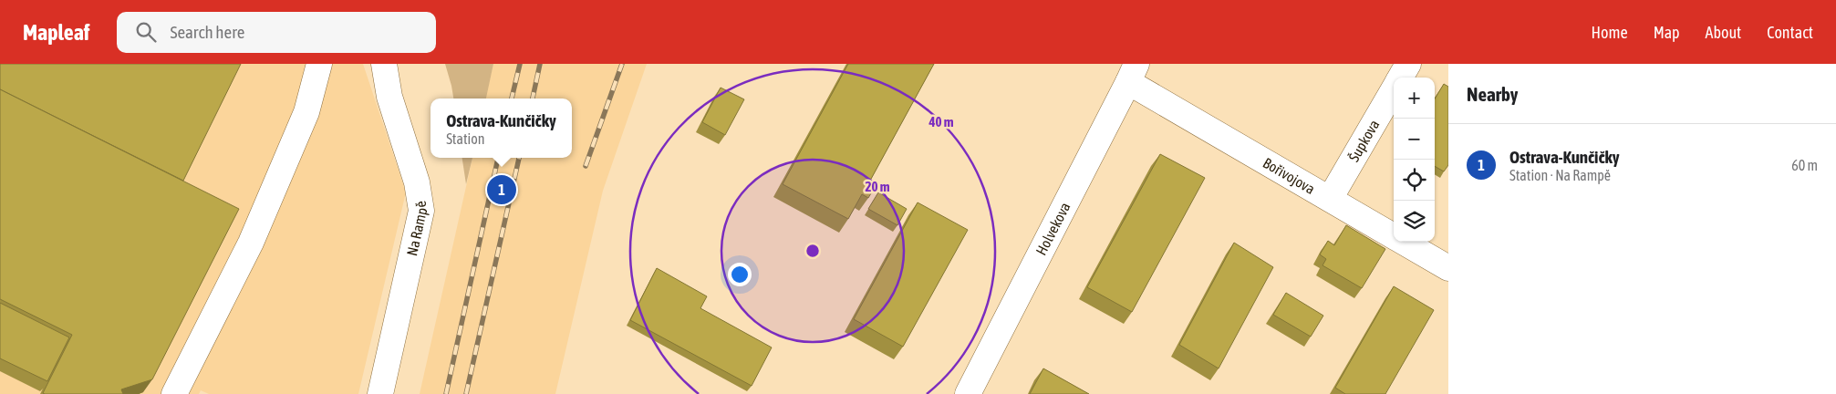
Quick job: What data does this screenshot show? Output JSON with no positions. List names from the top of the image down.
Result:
{
  "streets": {
    "street": [
      "Šupkova",
      "Bořivojova",
      "Na Rampě",
      "Holvekova"
    ]
  },
  "crossings": [
    ["Šupkova", "Bořivojova"],
    ["Bořivojova", "Holvekova"]
  ],
  "page": {
    "header": "Mapleaf",
    "search": "Search here",
    "nav": [
      "Home",
      "Map",
      "About",
      "Contact"
    ],
    "heading": "Nearby",
    "map_buttons": ["+", "−"],
    "popup": ["Ostrava-Kunčičky", "Station"],
    "list": [
      {
        "mark": "1",
        "name": "Ostrava-Kunčičky",
        "note": "Station · Na Rampě",
        "value": "60 m"
      }
    ],
    "pins": "1"
  },
  "rings": ["40 m", "20 m"]
}
